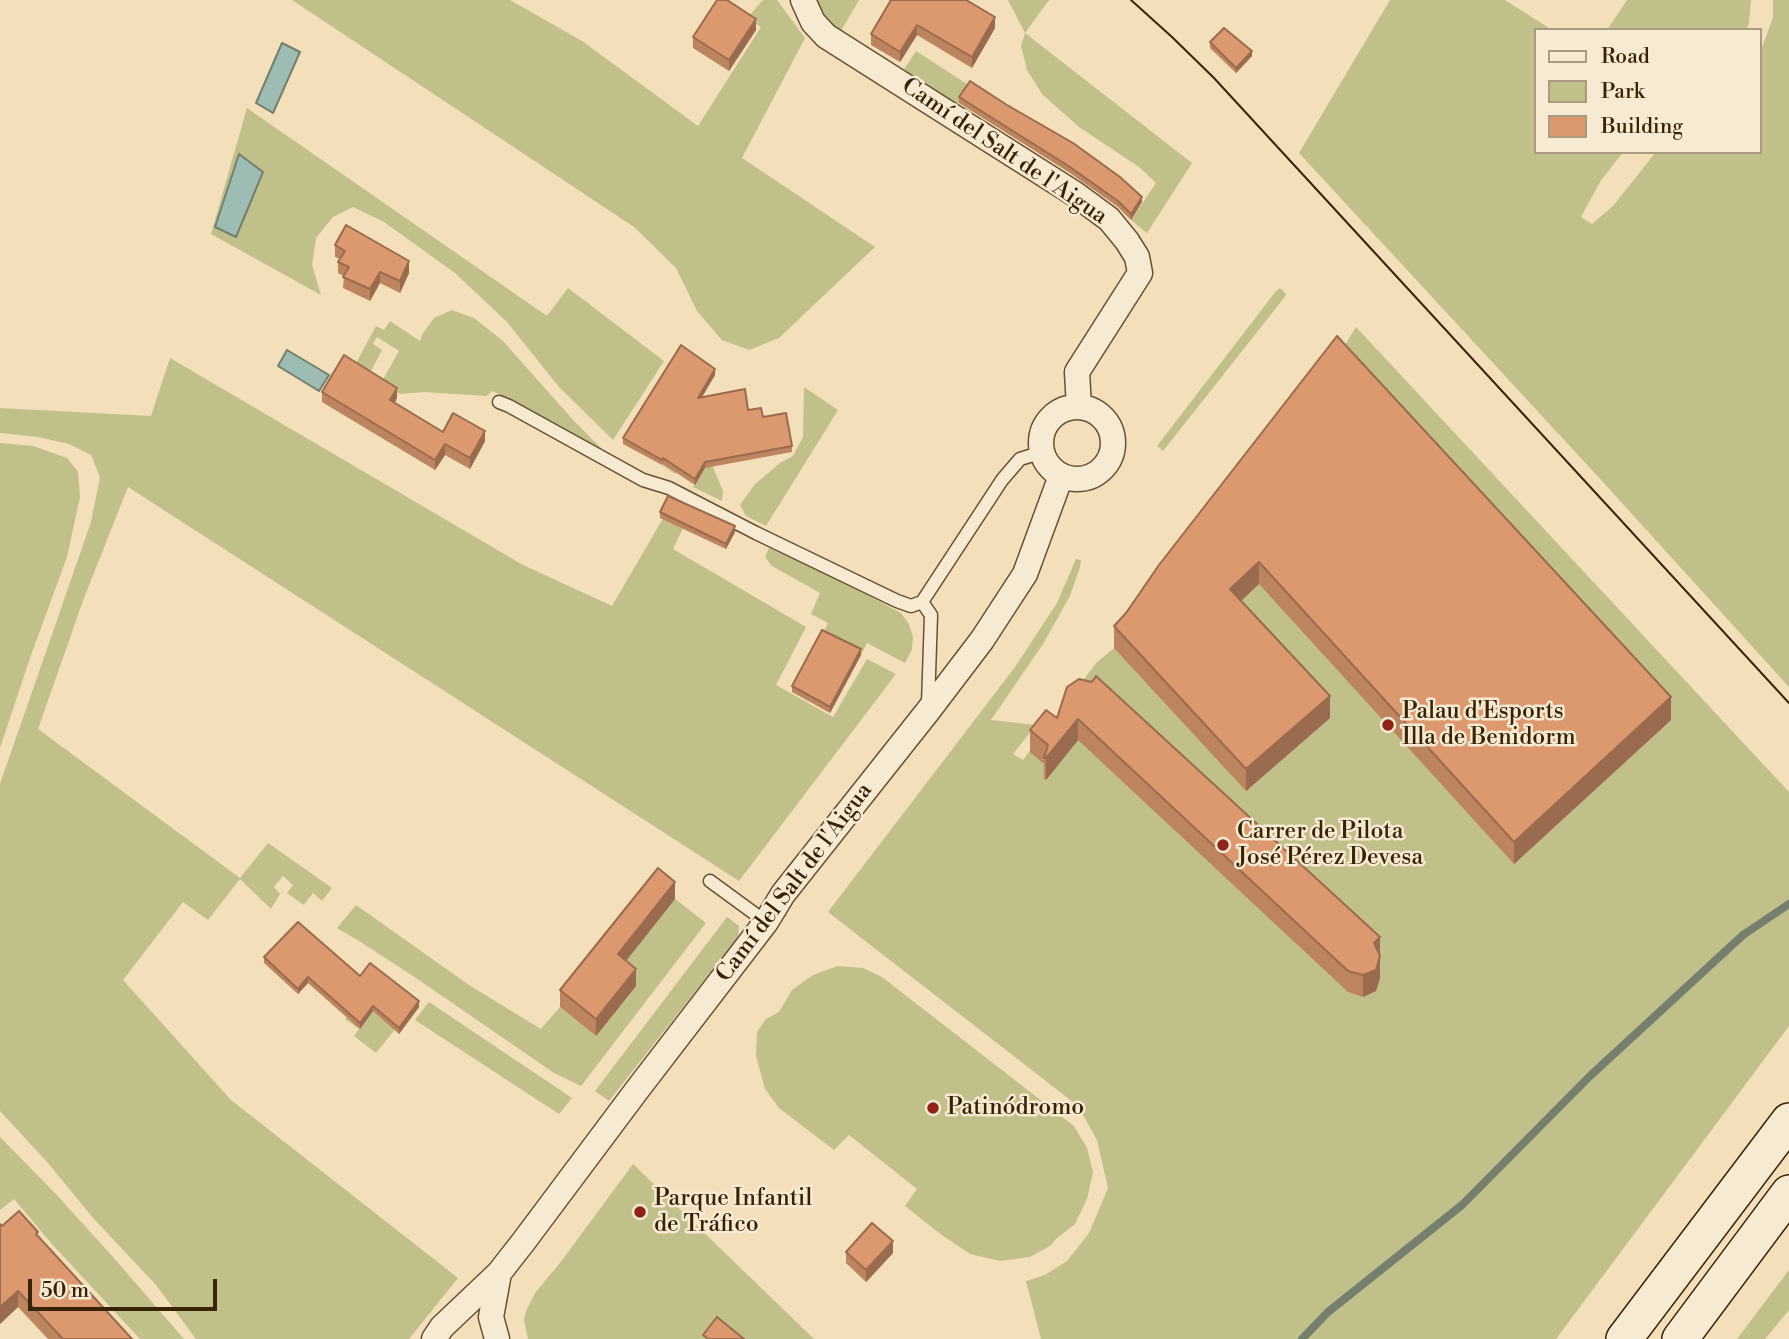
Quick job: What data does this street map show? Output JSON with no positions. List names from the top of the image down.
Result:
{
  "streets": {
    "street": ["Camí del Salt de l'Aigua"]
  },
  "places": [
    "Palau d'Esports Illa de Benidorm",
    "Carrer de Pilota José Pérez Devesa",
    "Patinódromo",
    "Parque Infantil de Tráfico"
  ],
  "legend": ["Road", "Park", "Building"],
  "scale_bar": "50 m"
}
